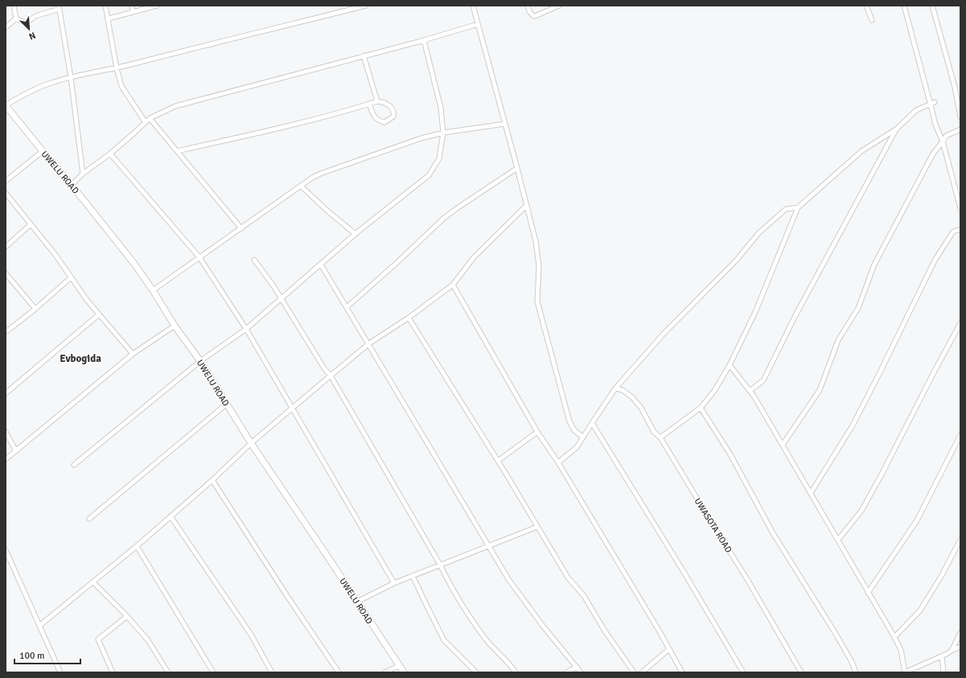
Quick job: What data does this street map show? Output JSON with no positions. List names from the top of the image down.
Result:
{
  "streets": {
    "street": ["UWELU ROAD", "UWASOTA ROAD"]
  },
  "districts": ["Evbogida"],
  "scale_bar": "100 m",
  "north": "bottom right"
}
